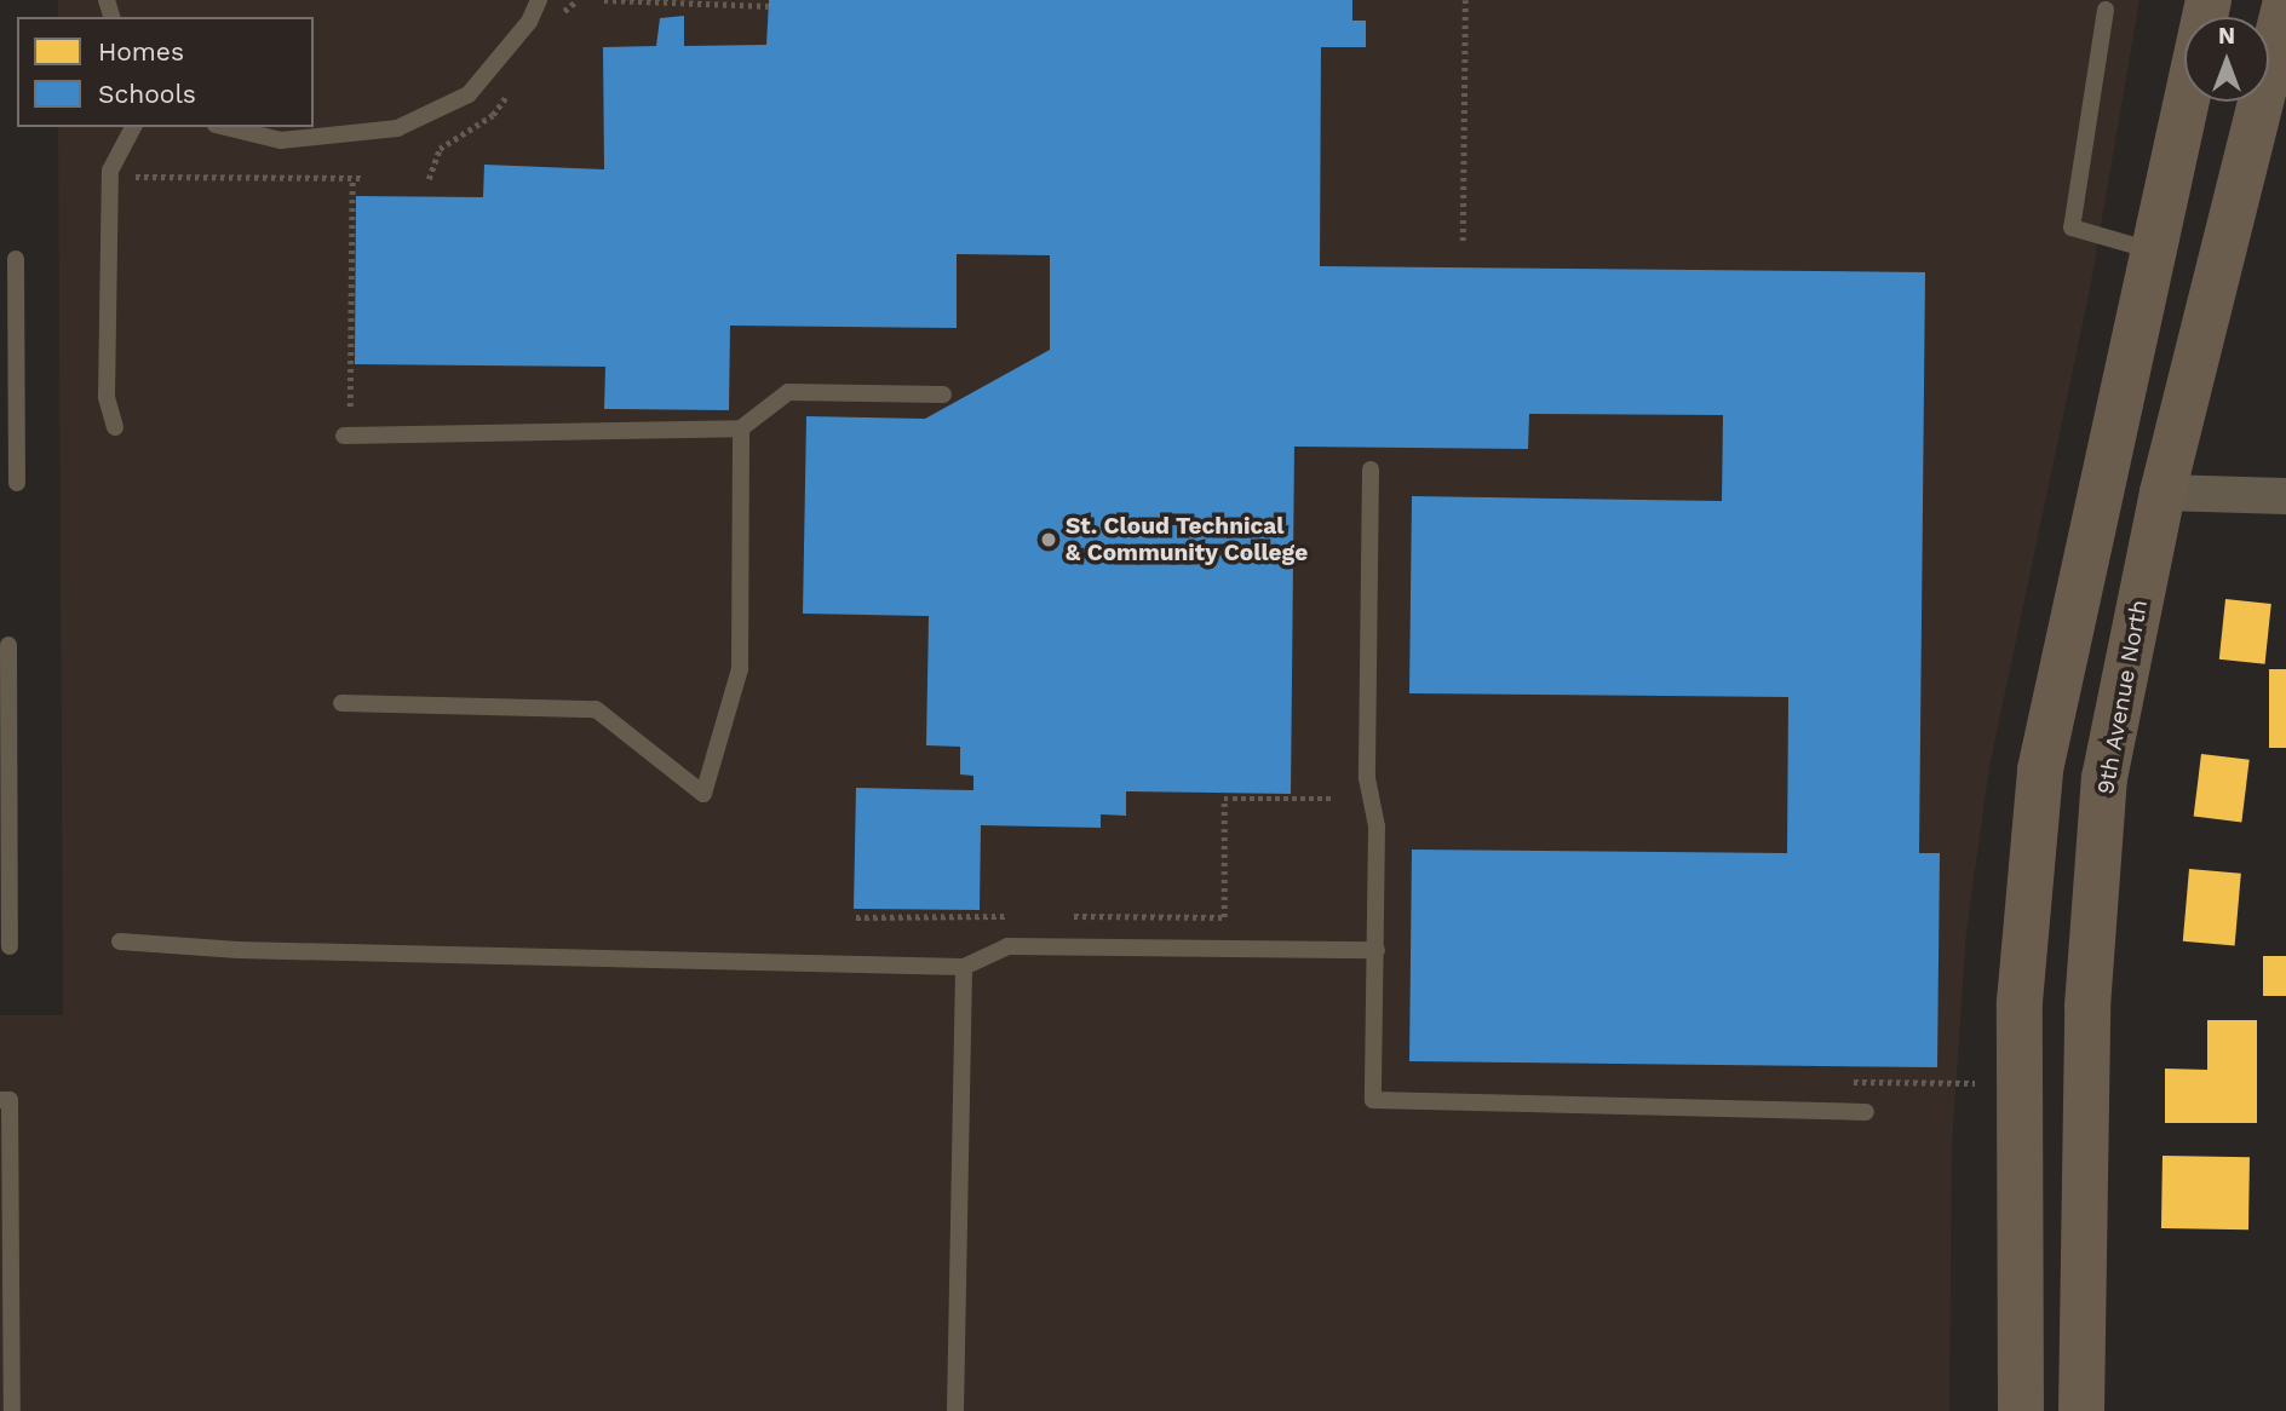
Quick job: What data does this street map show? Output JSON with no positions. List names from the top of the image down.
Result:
{
  "streets": {
    "main road": ["9th Avenue North"]
  },
  "places": ["St. Cloud Technical & Community College"],
  "legend": ["Homes", "Schools"],
  "north": "top"
}
